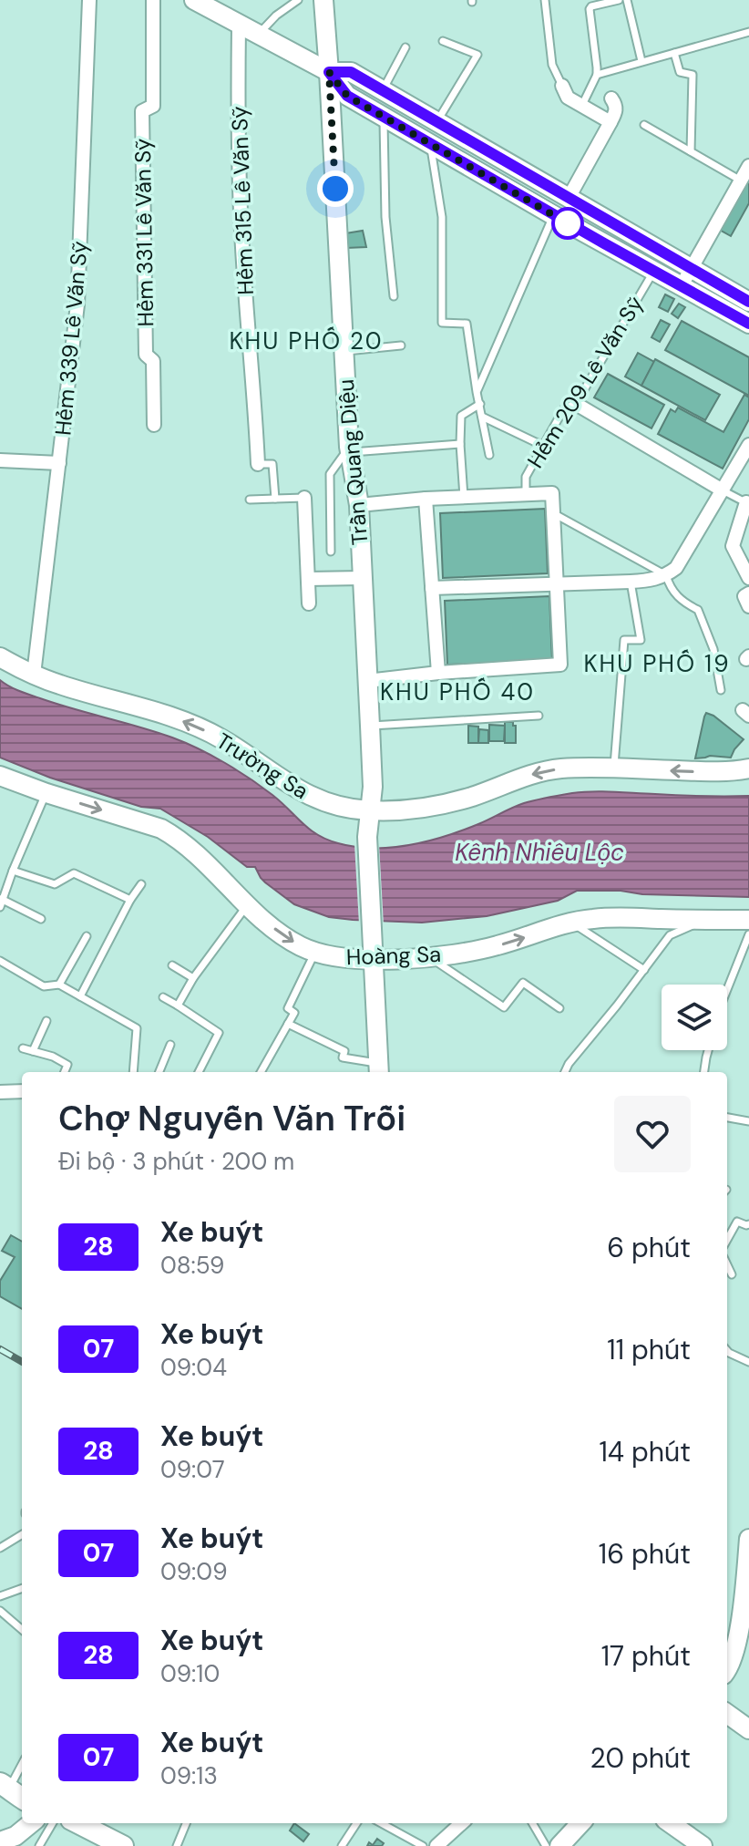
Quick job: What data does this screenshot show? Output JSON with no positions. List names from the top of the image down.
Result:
{
  "streets": {
    "street": [
      "Hẻm 315 Lê Văn Sỹ",
      "Hẻm 331 Lê Văn Sỹ",
      "Hẻm 339 Lê Văn Sỹ",
      "Trần Quang Diệu",
      "Trường Sa",
      "Hoàng Sa"
    ],
    "lane": ["Hẻm 209 Lê Văn Sỹ"]
  },
  "crossings": [
    ["Hẻm 339 Lê Văn Sỹ", "Trường Sa"],
    ["Trần Quang Diệu", "Trường Sa"],
    ["Trần Quang Diệu", "Hoàng Sa"]
  ],
  "one_way": ["Trường Sa", "Hoàng Sa"],
  "districts": ["KHU PHỐ 20", "KHU PHỐ 19", "KHU PHỐ 40"],
  "water": ["Kênh Nhiêu Lộc"],
  "lines": ["bus line 28"],
  "page": {
    "heading": ["Chợ Nguyễn Văn Trỗi", "Đi bộ · 3 phút · 200 m"],
    "list": [
      {
        "mark": "28",
        "name": "Xe buýt",
        "note": "08:59",
        "value": "6 phút"
      },
      {
        "mark": "07",
        "name": "Xe buýt",
        "note": "09:04",
        "value": "11 phút"
      },
      {
        "mark": "28",
        "name": "Xe buýt",
        "note": "09:07",
        "value": "14 phút"
      },
      {
        "mark": "07",
        "name": "Xe buýt",
        "note": "09:09",
        "value": "16 phút"
      },
      {
        "mark": "28",
        "name": "Xe buýt",
        "note": "09:10",
        "value": "17 phút"
      },
      {
        "mark": "07",
        "name": "Xe buýt",
        "note": "09:13",
        "value": "20 phút"
      }
    ]
  }
}
